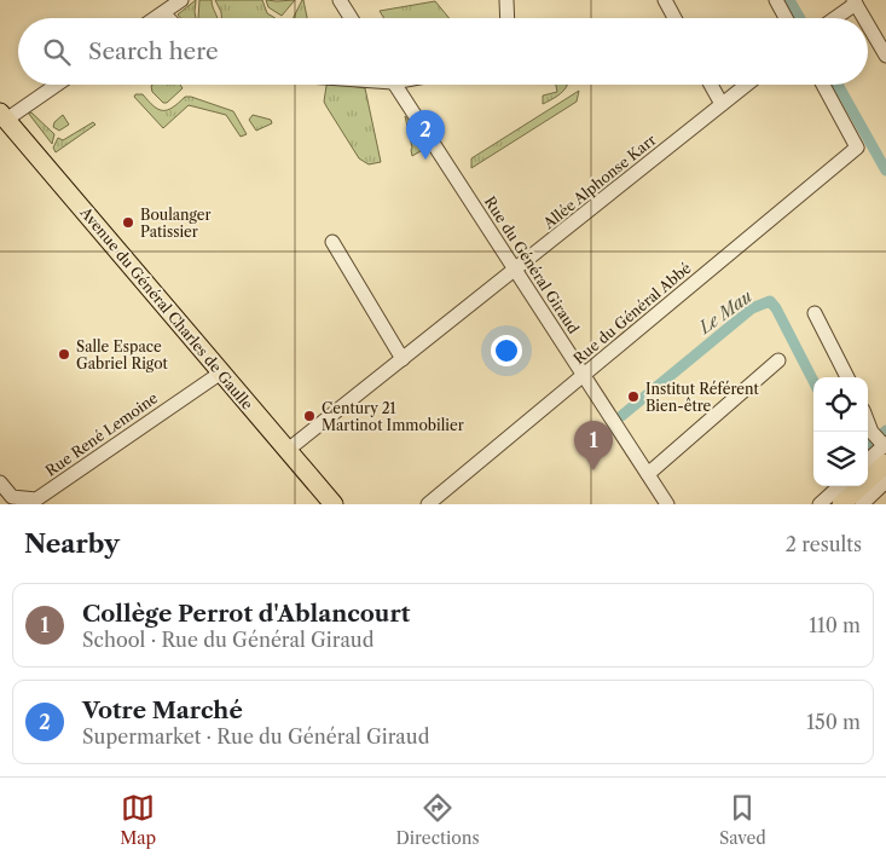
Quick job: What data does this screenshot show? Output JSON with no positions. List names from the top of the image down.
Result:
{
  "streets": {
    "main road": ["Avenue du Général Charles de Gaulle"],
    "street": [
      "Allée Alphonse Karr",
      "Rue du Général Giraud",
      "Rue du Général Abbé",
      "Rue René Lemoine"
    ]
  },
  "crossings": [
    ["Allée Alphonse Karr", "Rue du Général Giraud"],
    ["Allée Alphonse Karr", "Avenue du Général Charles de Gaulle"],
    ["Rue du Général Giraud", "Rue du Général Abbé"],
    ["Avenue du Général Charles de Gaulle", "Rue René Lemoine"]
  ],
  "water": ["Le Mau"],
  "places": [
    "Boulanger Patissier",
    "Salle Espace Gabriel Rigot",
    "Institut Référent Bien-être",
    "Century 21 Martinot Immobilier"
  ],
  "page": {
    "search": "Search here",
    "pins": ["2", "1"],
    "heading": ["Nearby", "2 results"],
    "list": [
      {
        "mark": "1",
        "name": "Collège Perrot d'Ablancourt",
        "note": "School · Rue du Général Giraud",
        "value": "110 m"
      },
      {
        "mark": "2",
        "name": "Votre Marché",
        "note": "Supermarket · Rue du Général Giraud",
        "value": "150 m"
      }
    ],
    "nav": ["Map", "Directions", "Saved"]
  }
}
